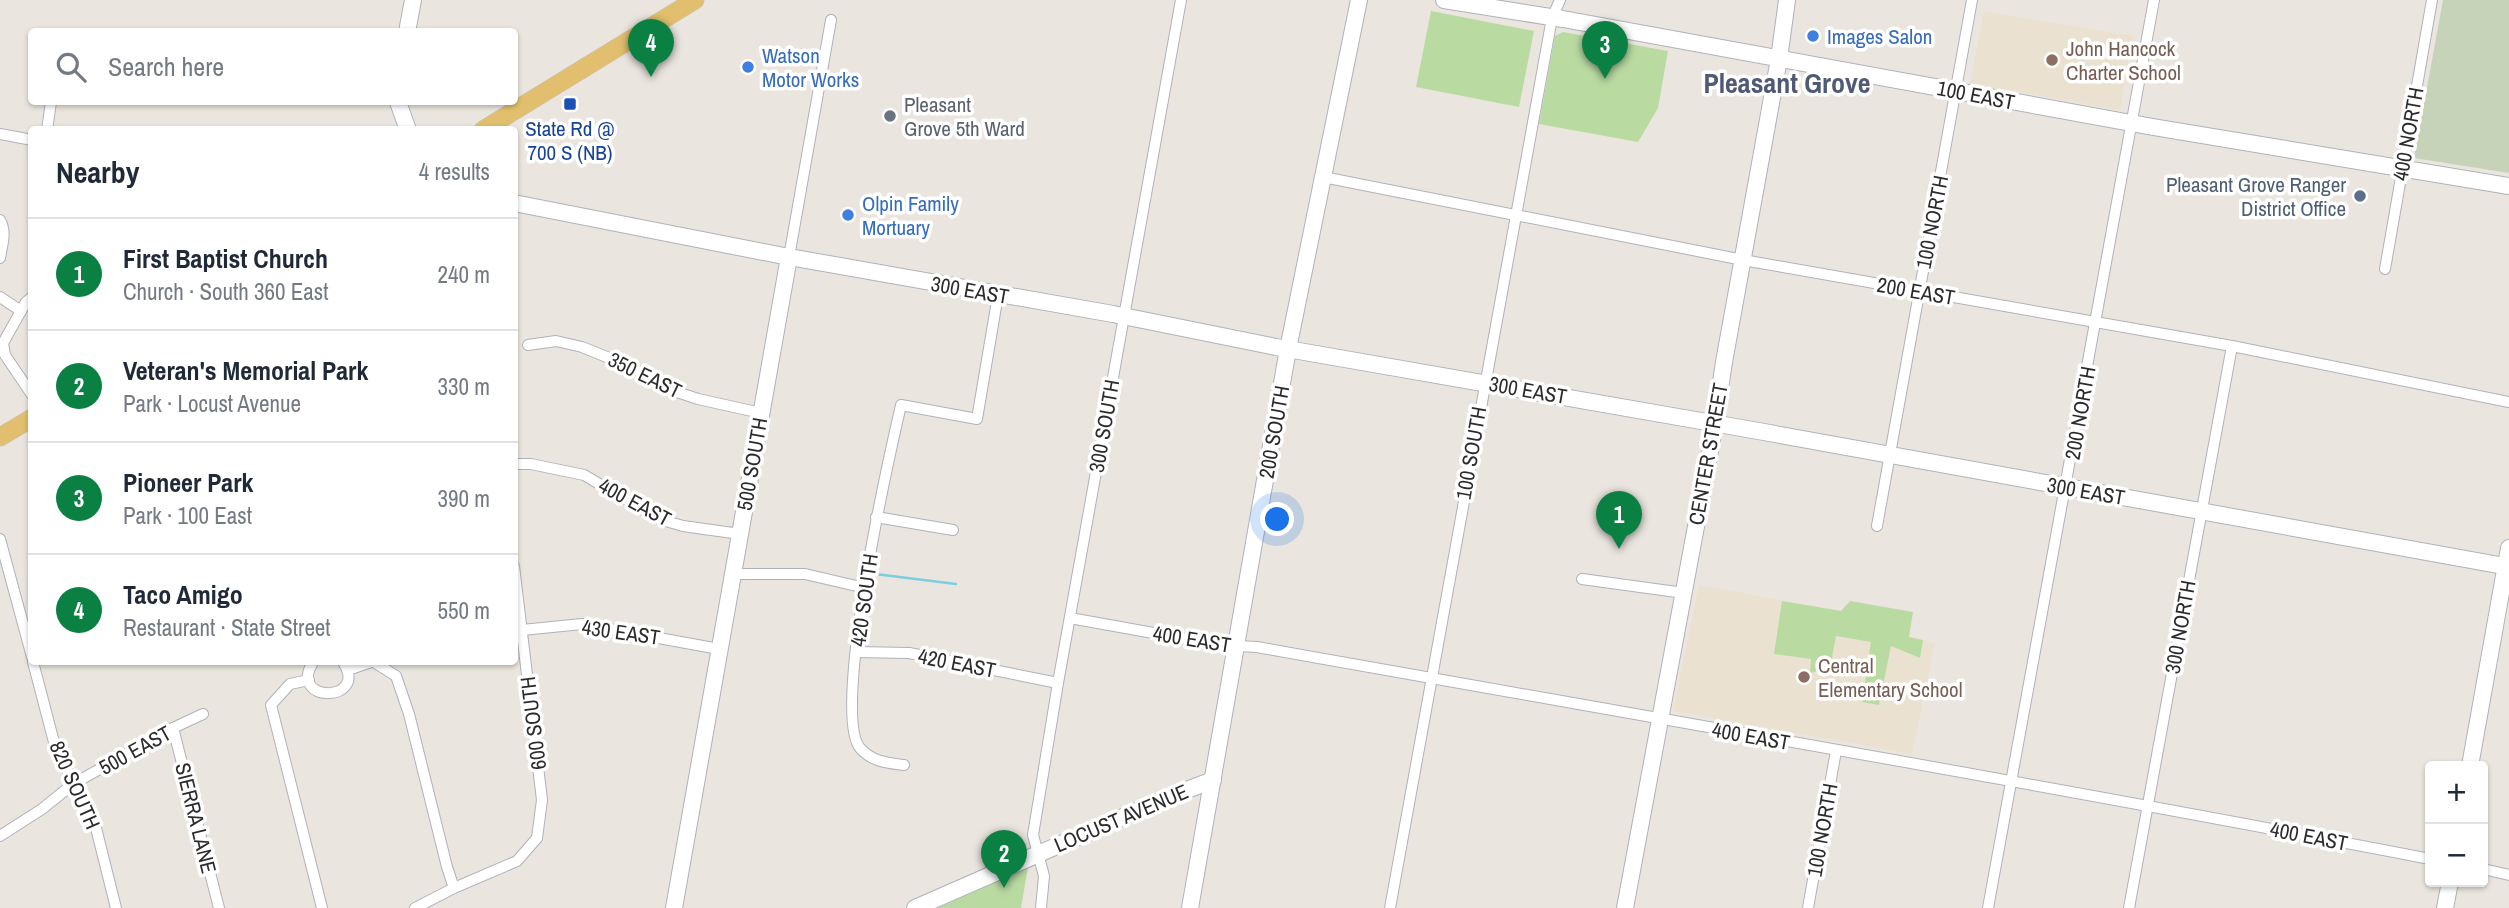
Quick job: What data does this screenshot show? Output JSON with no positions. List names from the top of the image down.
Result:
{
  "streets": {
    "street": [
      "100 EAST",
      "400 NORTH",
      "100 NORTH",
      "300 EAST",
      "200 EAST",
      "350 EAST",
      "200 NORTH",
      "300 SOUTH",
      "200 SOUTH",
      "100 SOUTH",
      "CENTER STREET",
      "500 SOUTH",
      "400 EAST",
      "420 SOUTH",
      "300 NORTH",
      "430 EAST",
      "420 EAST",
      "600 SOUTH",
      "500 EAST",
      "820 SOUTH",
      "SIERRA LANE",
      "LOCUST AVENUE"
    ]
  },
  "crossings": [
    ["100 EAST", "400 NORTH"],
    ["100 EAST", "100 NORTH"],
    ["100 EAST", "200 NORTH"],
    ["100 EAST", "100 SOUTH"],
    ["100 EAST", "CENTER STREET"],
    ["100 NORTH", "300 EAST"],
    ["100 NORTH", "200 EAST"],
    ["100 NORTH", "400 EAST"],
    ["300 EAST", "200 NORTH"],
    ["300 EAST", "300 SOUTH"],
    ["300 EAST", "200 SOUTH"],
    ["300 EAST", "100 SOUTH"],
    ["300 EAST", "CENTER STREET"],
    ["300 EAST", "500 SOUTH"],
    ["300 EAST", "420 SOUTH"],
    ["300 EAST", "300 NORTH"],
    ["200 EAST", "200 NORTH"],
    ["200 EAST", "200 SOUTH"],
    ["200 EAST", "100 SOUTH"],
    ["200 EAST", "CENTER STREET"],
    ["200 EAST", "300 NORTH"],
    ["350 EAST", "500 SOUTH"],
    ["200 NORTH", "400 EAST"],
    ["300 SOUTH", "400 EAST"],
    ["300 SOUTH", "420 EAST"],
    ["300 SOUTH", "LOCUST AVENUE"],
    ["200 SOUTH", "400 EAST"],
    ["200 SOUTH", "LOCUST AVENUE"],
    ["100 SOUTH", "400 EAST"],
    ["CENTER STREET", "400 EAST"],
    ["500 SOUTH", "400 EAST"],
    ["500 SOUTH", "430 EAST"],
    ["400 EAST", "300 NORTH"],
    ["420 SOUTH", "420 EAST"],
    ["430 EAST", "600 SOUTH"],
    ["500 EAST", "820 SOUTH"],
    ["500 EAST", "SIERRA LANE"]
  ],
  "districts": ["Pleasant Grove"],
  "places": {
    "other": [
      "Images Salon",
      "John Hancock Charter School",
      "Watson Motor Works",
      "Pleasant Grove 5th Ward",
      "Pleasant Grove Ranger District Office",
      "Olpin Family Mortuary",
      "Central Elementary School"
    ],
    "transit": ["State Rd @ 700 S (NB)"]
  },
  "page": {
    "pins": [
      "4",
      "3",
      "1",
      "2"
    ],
    "search": "Search here",
    "heading": ["Nearby", "4 results"],
    "list": [
      {
        "mark": "1",
        "name": "First Baptist Church",
        "note": "Church · South 360 East",
        "value": "240 m"
      },
      {
        "mark": "2",
        "name": "Veteran's Memorial Park",
        "note": "Park · Locust Avenue",
        "value": "330 m"
      },
      {
        "mark": "3",
        "name": "Pioneer Park",
        "note": "Park · 100 East",
        "value": "390 m"
      },
      {
        "mark": "4",
        "name": "Taco Amigo",
        "note": "Restaurant · State Street",
        "value": "550 m"
      }
    ],
    "map_buttons": ["+", "−"]
  }
}
